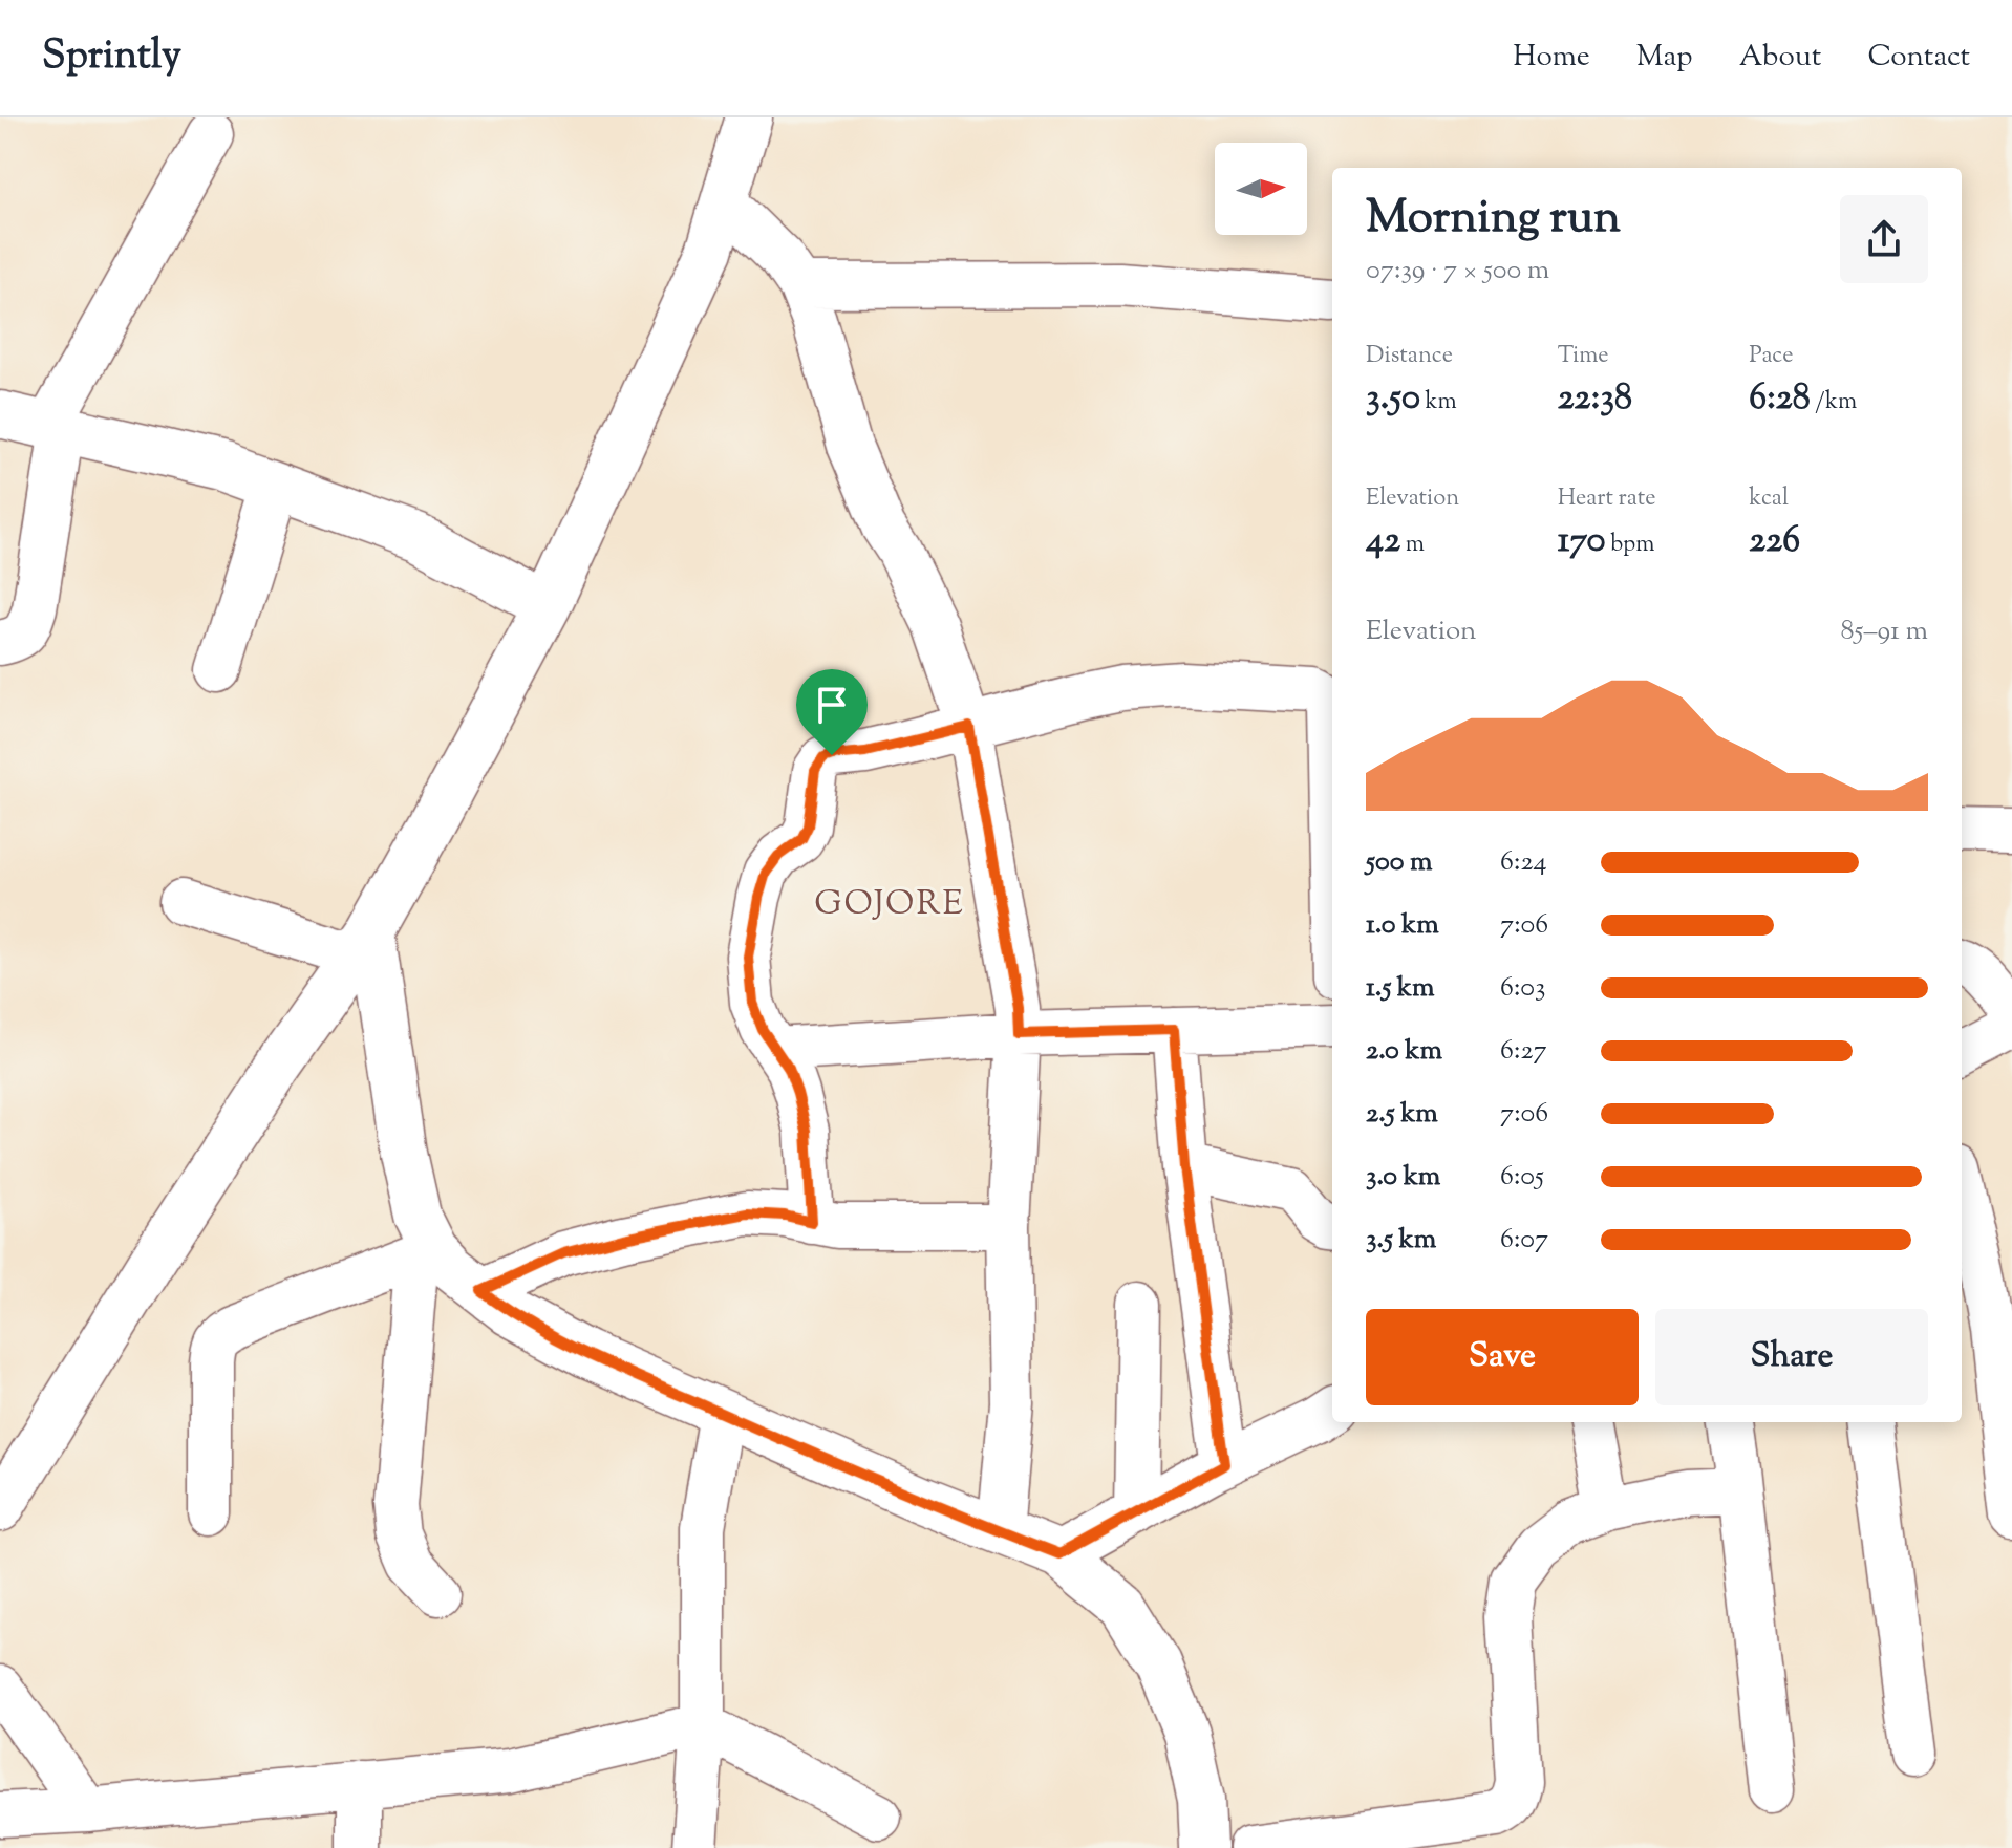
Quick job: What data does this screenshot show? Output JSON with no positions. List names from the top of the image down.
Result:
{
  "districts": ["GOJORE"],
  "north": "right",
  "page": {
    "header": "Sprintly",
    "nav": [
      "Home",
      "Map",
      "About",
      "Contact"
    ],
    "heading": ["Morning run", "07:39 · 7 × 500 m"],
    "stats": [
      ["Distance", "3.50 km"],
      ["Time", "22:38"],
      ["Pace", "6:28 /km"],
      ["Elevation", "42 m"],
      ["Heart rate", "170 bpm"],
      ["kcal", "226"]
    ],
    "chart": ["Elevation", "85–91 m"],
    "list": [
      {
        "name": "500 m",
        "note": "6:24"
      },
      {
        "name": "1.0 km",
        "note": "7:06"
      },
      {
        "name": "1.5 km",
        "note": "6:03"
      },
      {
        "name": "2.0 km",
        "note": "6:27"
      },
      {
        "name": "2.5 km",
        "note": "7:06"
      },
      {
        "name": "3.0 km",
        "note": "6:05"
      },
      {
        "name": "3.5 km",
        "note": "6:07"
      }
    ],
    "buttons": ["Save", "Share"]
  }
}
